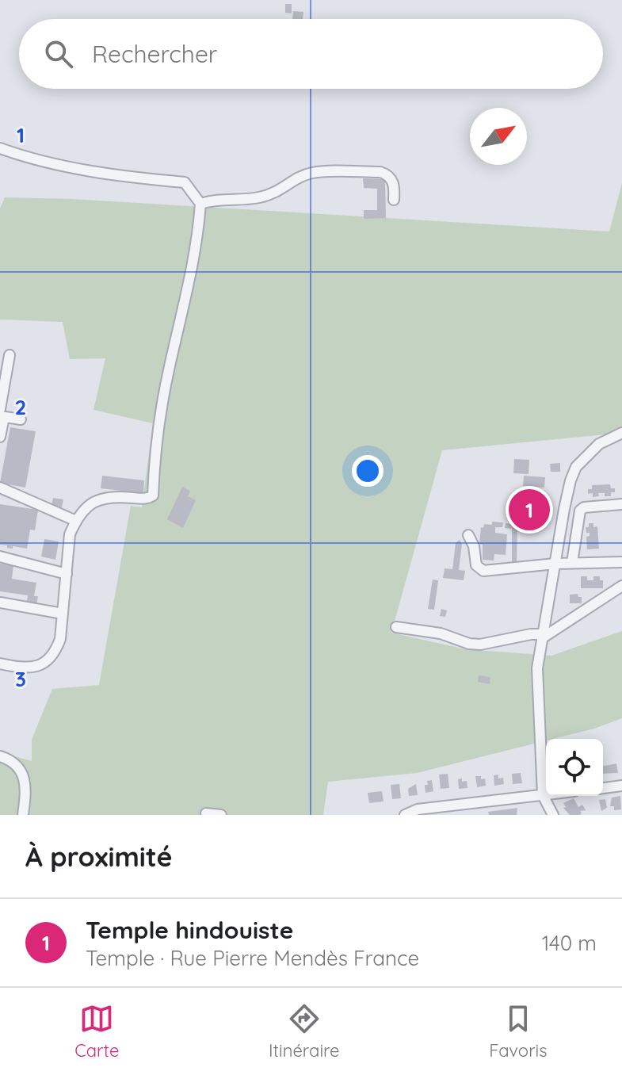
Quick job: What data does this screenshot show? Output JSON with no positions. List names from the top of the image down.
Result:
{
  "north": "top right",
  "page": {
    "search": "Rechercher",
    "pins": "1",
    "heading": "À proximité",
    "list": [
      {
        "mark": "1",
        "name": "Temple hindouiste",
        "note": "Temple · Rue Pierre Mendès France",
        "value": "140 m"
      }
    ],
    "nav": ["Carte", "Itinéraire", "Favoris"]
  },
  "grid": {
    "rows": ["1", "2", "3"]
  }
}
